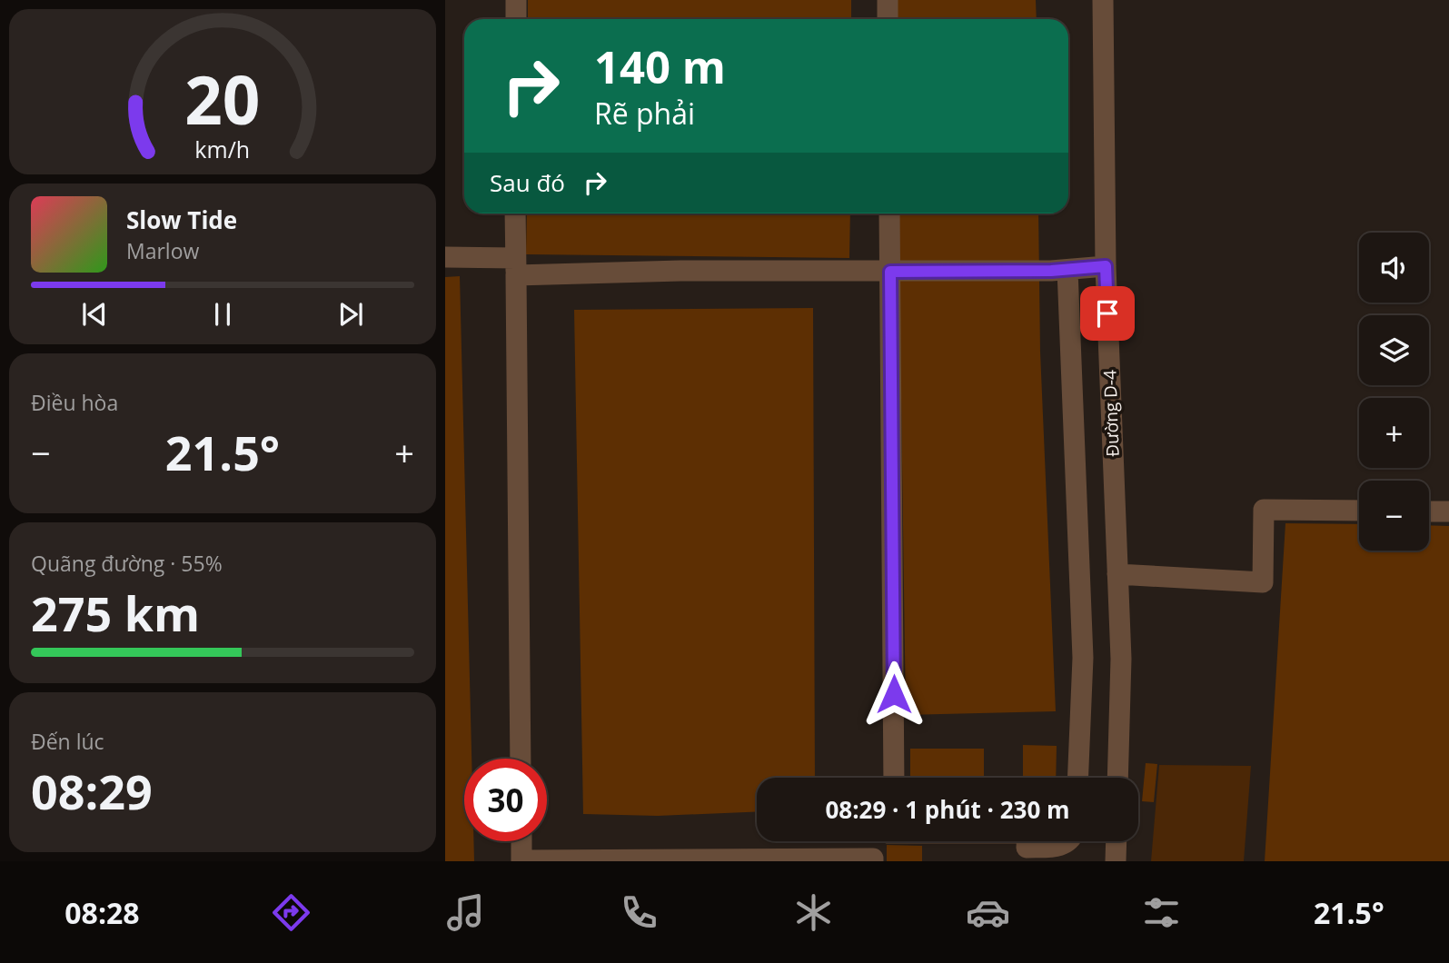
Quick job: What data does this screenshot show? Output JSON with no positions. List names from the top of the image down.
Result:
{
  "streets": {
    "street": ["Đường D-4"]
  },
  "page": {
    "turn": ["140 m", "Rẽ phải"],
    "then": "Sau đó",
    "song": ["Slow Tide", "Marlow"],
    "map_buttons": ["+", "−"],
    "tile": [
      "Điều hòa",
      ["Quãng đường · 55%", "275 km"],
      ["Đến lúc", "08:29"]
    ],
    "heat": ["−", "21.5°", "+"],
    "limit": "30",
    "trip": "08:29 · 1 phút · 230 m",
    "tabs": ["08:28", "21.5°"],
    "gauge": ["20", "km/h"]
  }
}
